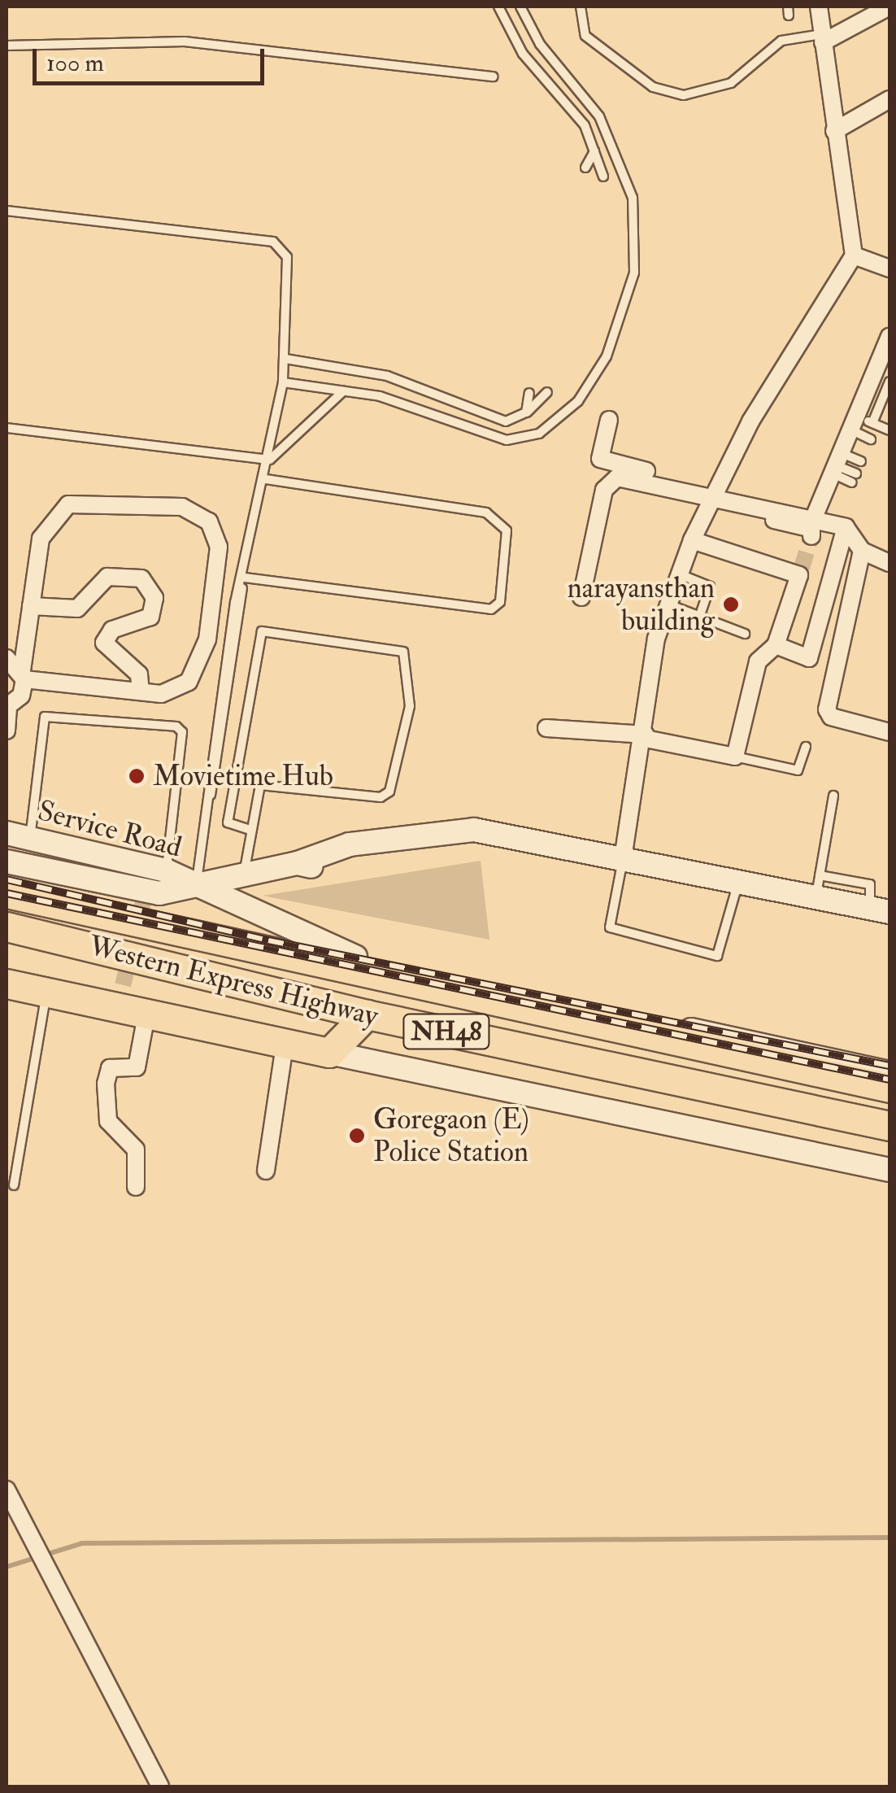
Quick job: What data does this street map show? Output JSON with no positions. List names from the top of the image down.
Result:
{
  "streets": {
    "highway": ["Western Express Highway", "NH48"],
    "main road": ["Service Road"]
  },
  "places": ["narayansthan building", "Movietime Hub", "Goregaon (E) Police Station"],
  "scale_bar": "100 m"
}
